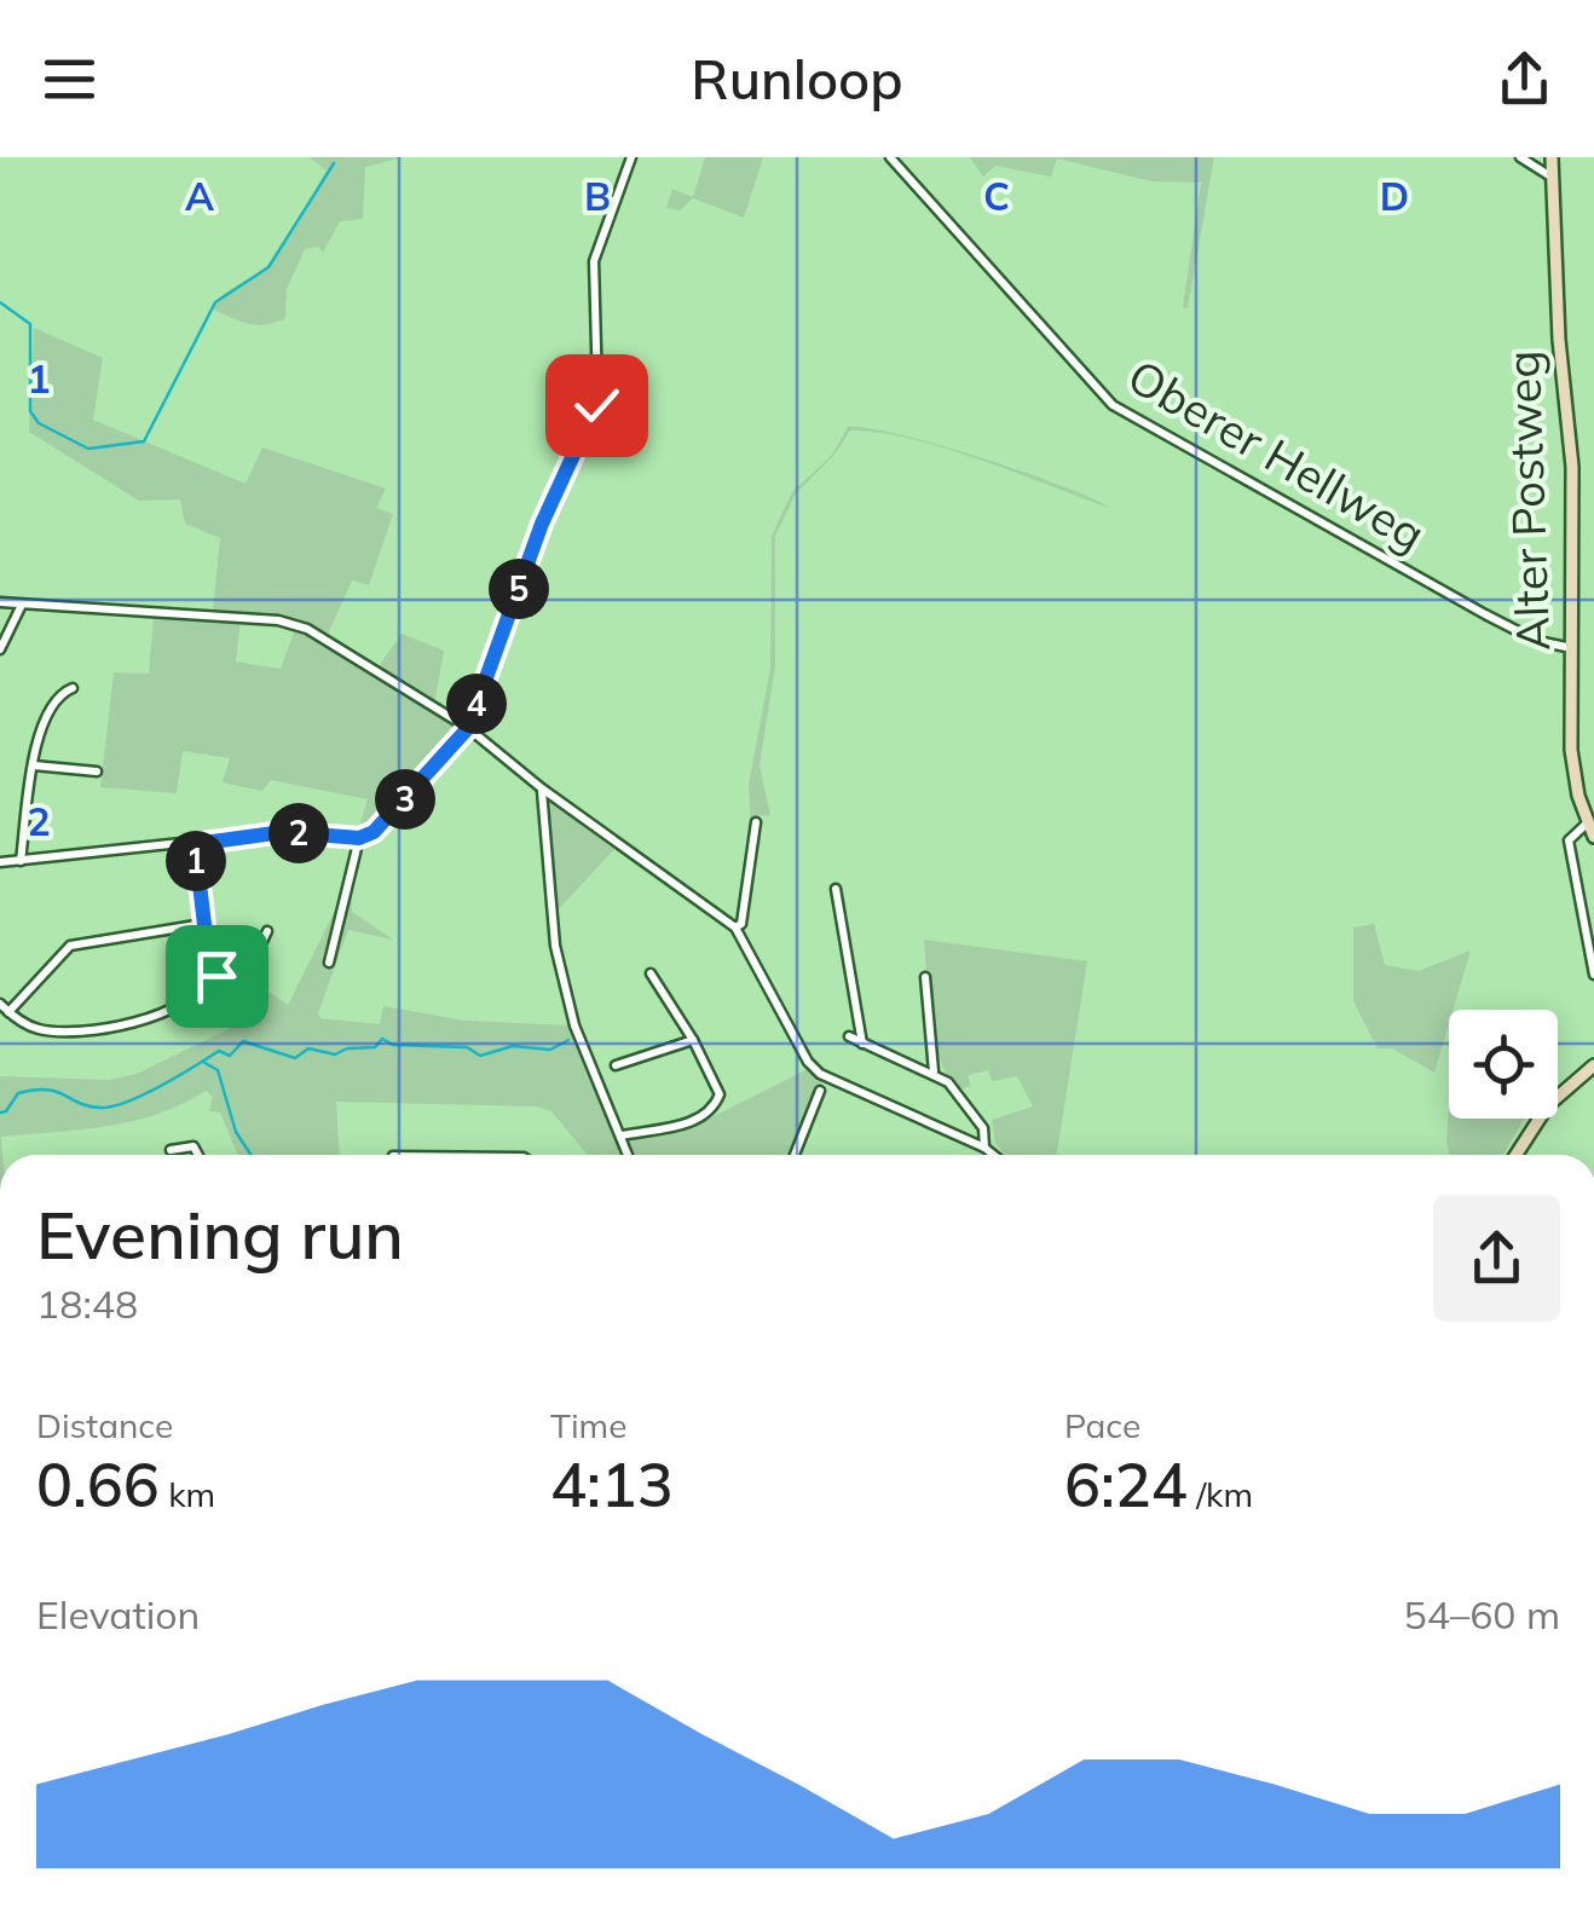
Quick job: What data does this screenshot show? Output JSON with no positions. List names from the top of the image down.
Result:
{
  "streets": {
    "street": ["Oberer Hellweg", "Alter Postweg"]
  },
  "crossings": [
    ["Oberer Hellweg", "Alter Postweg"]
  ],
  "page": {
    "header": "Runloop",
    "pins": [
      "5",
      "4",
      "3",
      "2",
      "1"
    ],
    "heading": ["Evening run", "18:48"],
    "stats": [
      ["Distance", "0.66 km"],
      ["Time", "4:13"],
      ["Pace", "6:24 /km"]
    ],
    "chart": ["Elevation", "54–60 m"]
  },
  "grid": {
    "columns": [
      "A",
      "B",
      "C",
      "D"
    ],
    "rows": ["1", "2"]
  }
}
